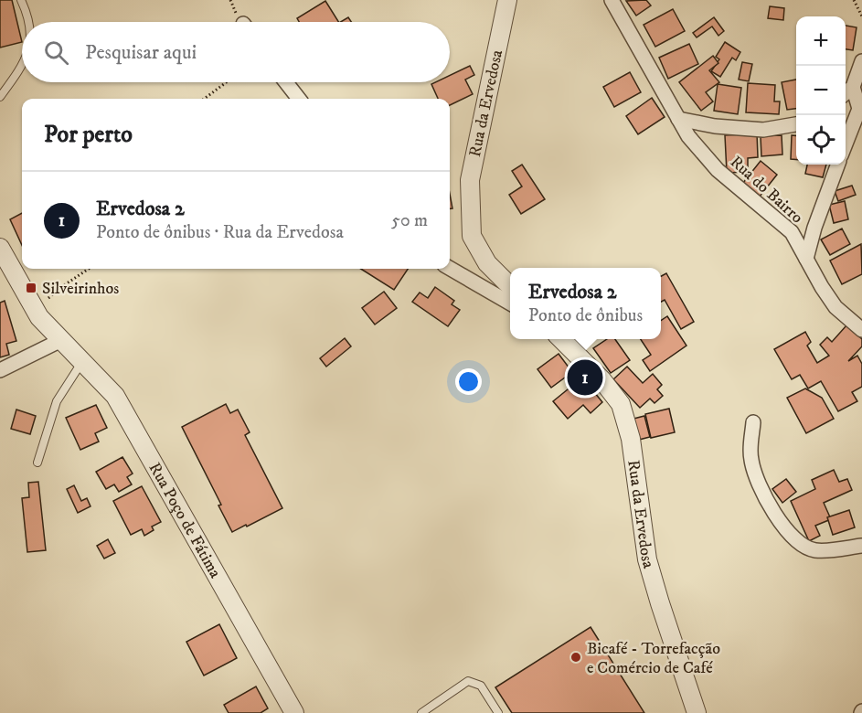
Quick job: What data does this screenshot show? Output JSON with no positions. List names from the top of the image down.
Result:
{
  "streets": {
    "street": ["Rua da Ervedosa", "Rua do Bairro", "Rua Poço de Fátima"]
  },
  "places": {
    "transit": ["Silveirinhos"],
    "other": ["Bicafé - Torrefacção e Comércio de Café"]
  },
  "page": {
    "map_buttons": ["+", "−"],
    "search": "Pesquisar aqui",
    "heading": "Por perto",
    "list": [
      {
        "mark": "1",
        "name": "Ervedosa 2",
        "note": "Ponto de ônibus · Rua da Ervedosa",
        "value": "50 m"
      }
    ],
    "popup": ["Ervedosa 2", "Ponto de ônibus"],
    "pins": "1"
  }
}
